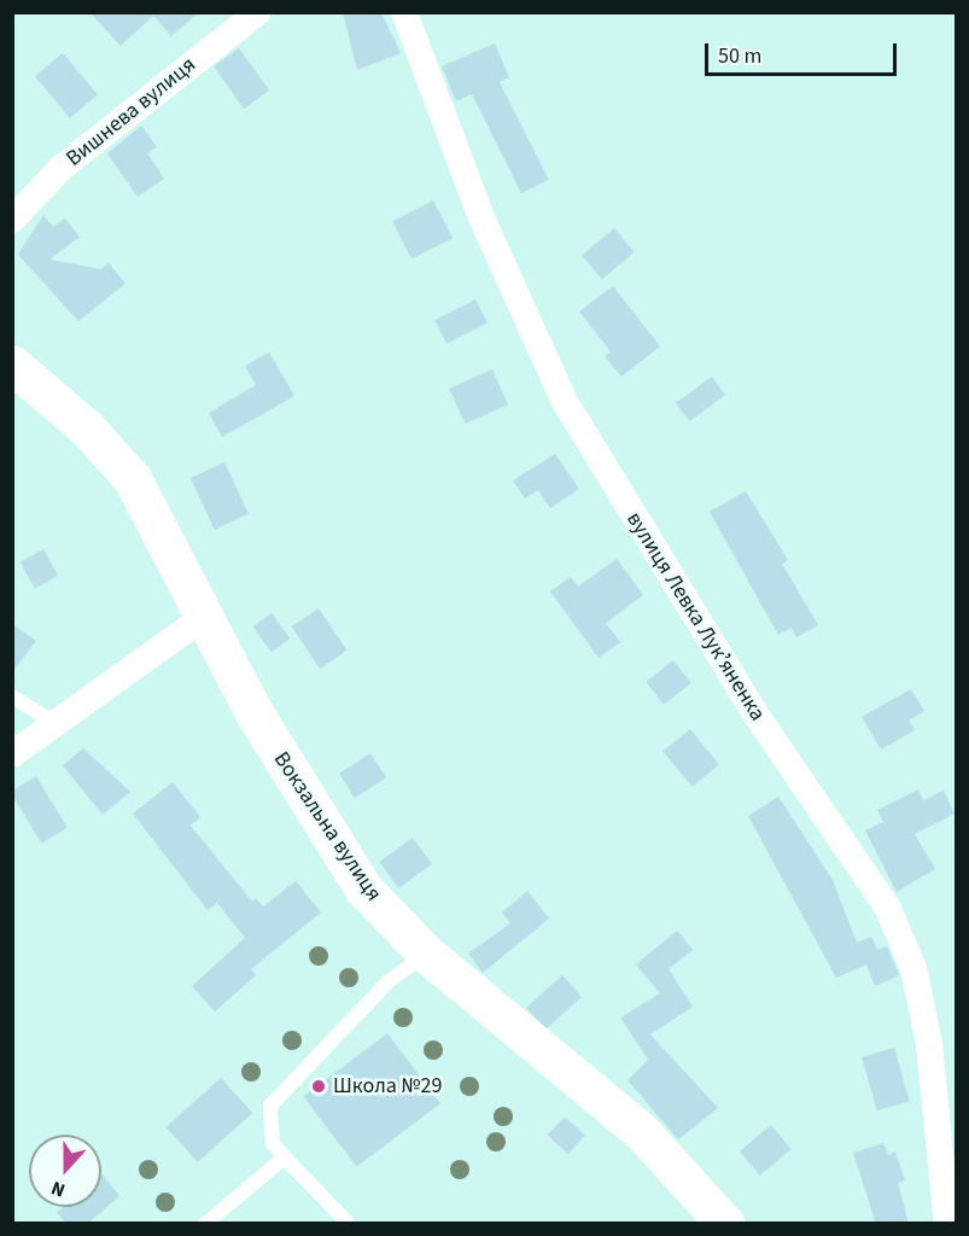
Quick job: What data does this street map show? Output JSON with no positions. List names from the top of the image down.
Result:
{
  "streets": {
    "street": ["Вишнева вулиця", "вулиця Левка Лукʼяненка", "Вокзальна вулиця"]
  },
  "places": ["Школа №29"],
  "scale_bar": "50 m",
  "north": "bottom"
}
